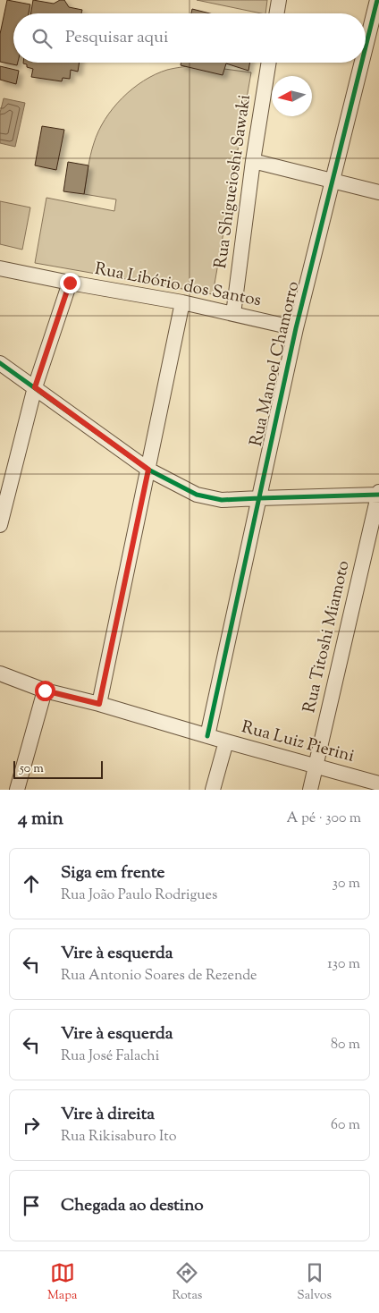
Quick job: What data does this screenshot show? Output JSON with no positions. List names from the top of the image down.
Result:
{
  "streets": {
    "street": [
      "Rua Shigueioshi Sawaki",
      "Rua Libório dos Santos",
      "Rua Manoel Chamorro",
      "Rua Titoshi Miamoto",
      "Rua Luiz Pierini"
    ]
  },
  "crossings": [
    ["Rua Shigueioshi Sawaki", "Rua Libório dos Santos"],
    ["Rua Libório dos Santos", "Rua Manoel Chamorro"],
    ["Rua Manoel Chamorro", "Rua Luiz Pierini"],
    ["Rua Titoshi Miamoto", "Rua Luiz Pierini"]
  ],
  "scale_bar": "50 m",
  "north": "left",
  "page": {
    "search": "Pesquisar aqui",
    "scale": "50 m",
    "heading": ["4 min", "A pé · 300 m"],
    "list": [
      ["Siga em frente", "Rua João Paulo Rodrigues", "30 m"],
      ["Vire à esquerda", "Rua Antonio Soares de Rezende", "130 m"],
      ["Vire à esquerda", "Rua José Falachi", "80 m"],
      ["Vire à direita", "Rua Rikisaburo Ito", "60 m"],
      "Chegada ao destino"
    ],
    "nav": ["Mapa", "Rotas", "Salvos"]
  }
}
